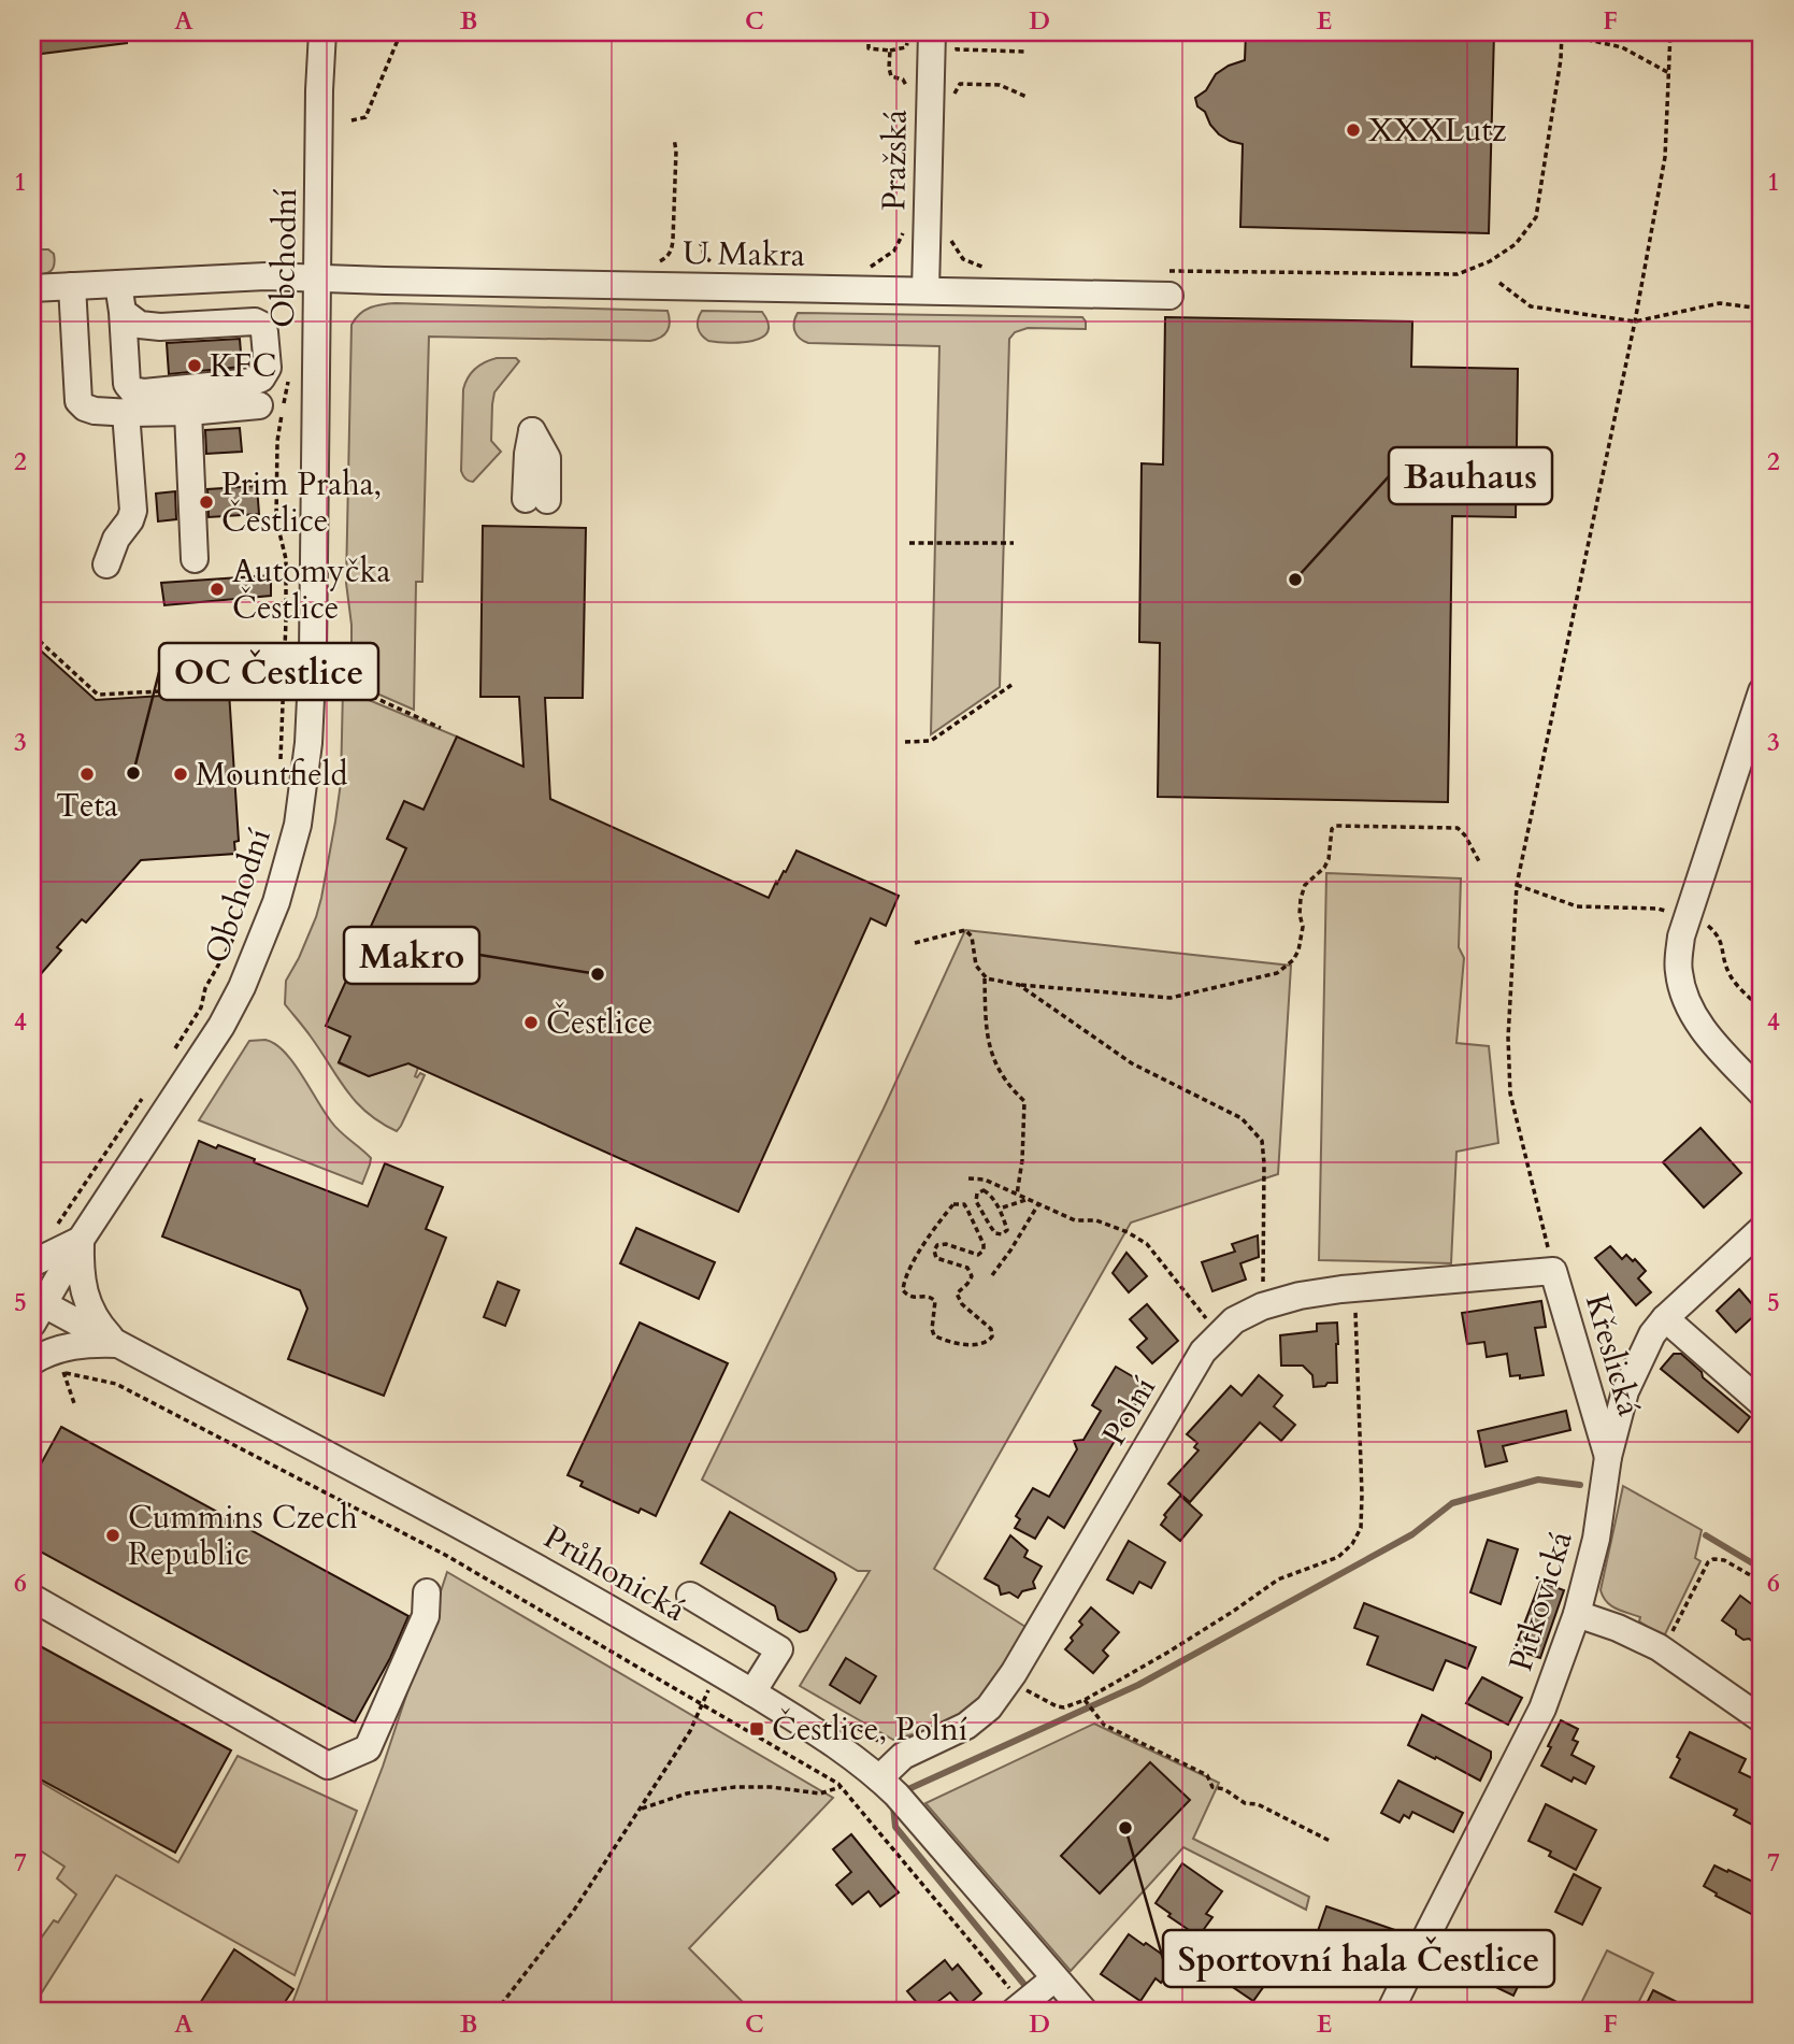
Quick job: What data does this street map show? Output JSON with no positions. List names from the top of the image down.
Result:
{
  "streets": {
    "street": [
      "Pražská",
      "U Makra",
      "Obchodní",
      "Křeslická",
      "Polní",
      "Průhonická",
      "Pitkovická"
    ]
  },
  "crossings": [
    ["Pražská", "U Makra"],
    ["U Makra", "Obchodní"],
    ["Obchodní", "Průhonická"],
    ["Křeslická", "Polní"],
    ["Křeslická", "Pitkovická"],
    ["Polní", "Průhonická"]
  ],
  "places": {
    "other": [
      "XXXLutz",
      "KFC",
      "Prim Praha, Čestlice",
      "Bauhaus",
      "Automyčka Čestlice",
      "OC Čestlice",
      "Teta",
      "Mountfield",
      "Makro",
      "Čestlice",
      "Cummins Czech Republic",
      "Sportovní hala Čestlice"
    ],
    "transit": ["Čestlice, Polní"]
  },
  "grid": {
    "columns": [
      "A",
      "B",
      "C",
      "D",
      "E",
      "F"
    ],
    "rows": [
      "1",
      "2",
      "3",
      "4",
      "5",
      "6",
      "7"
    ]
  }
}
